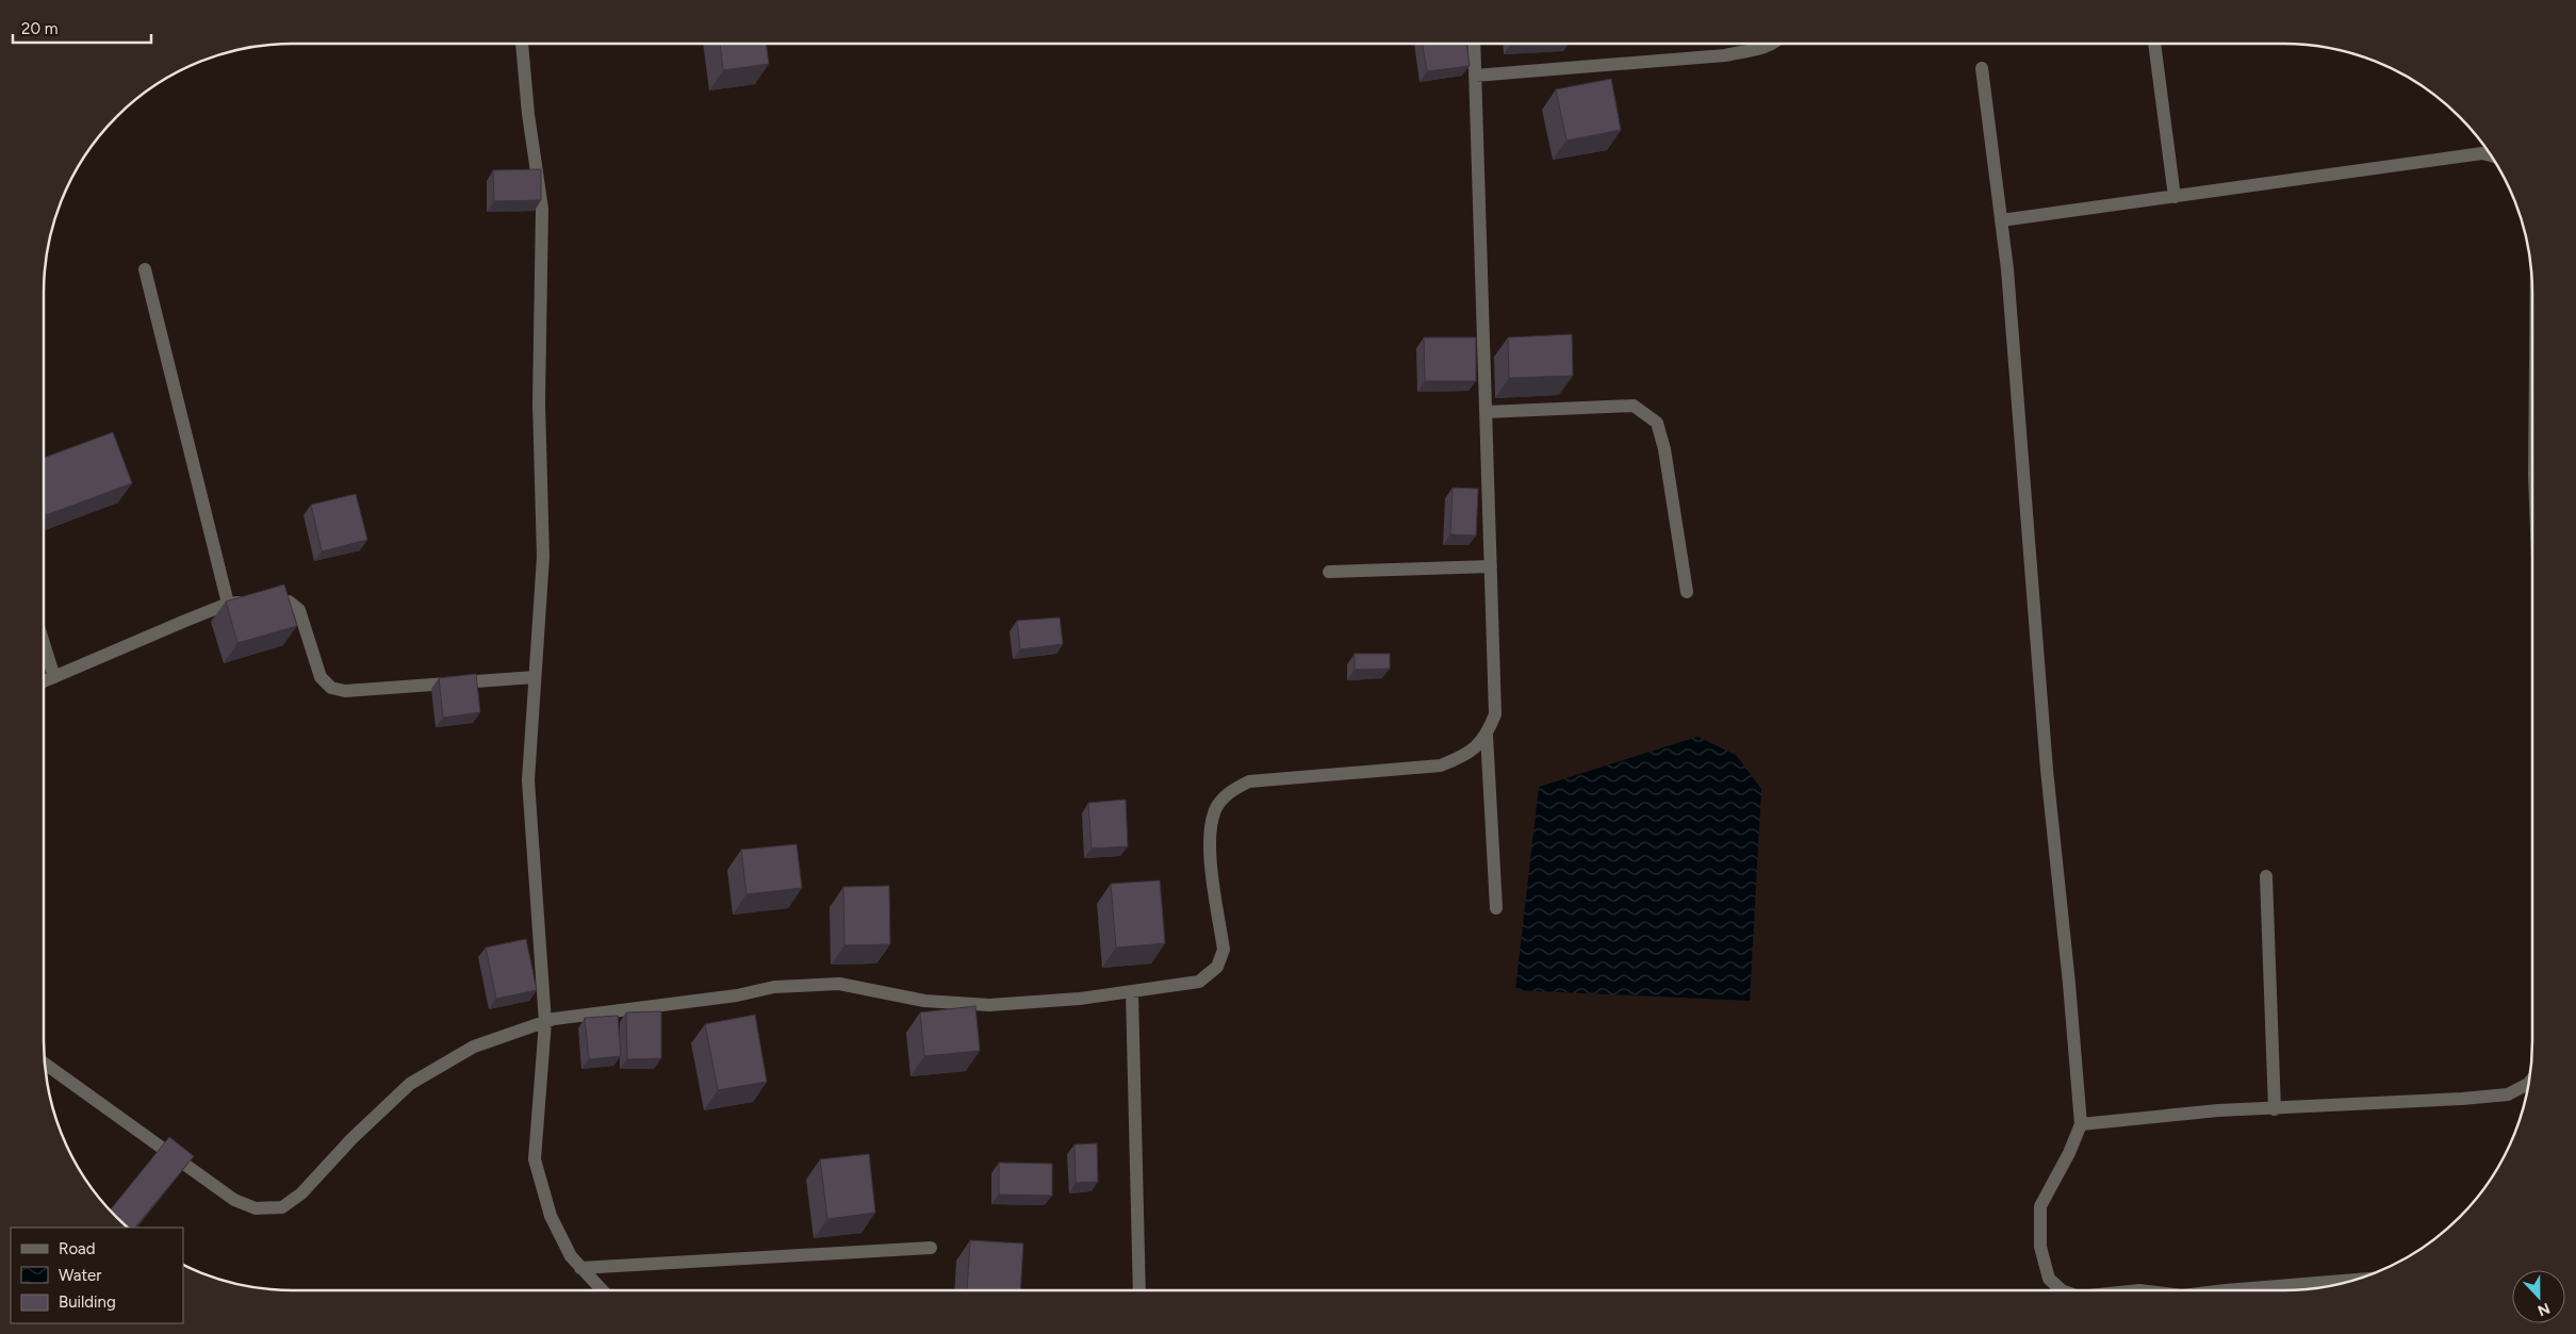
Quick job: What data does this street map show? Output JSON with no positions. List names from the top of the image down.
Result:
{
  "legend": ["Road", "Water", "Building"],
  "scale_bar": "20 m",
  "north": "bottom"
}
